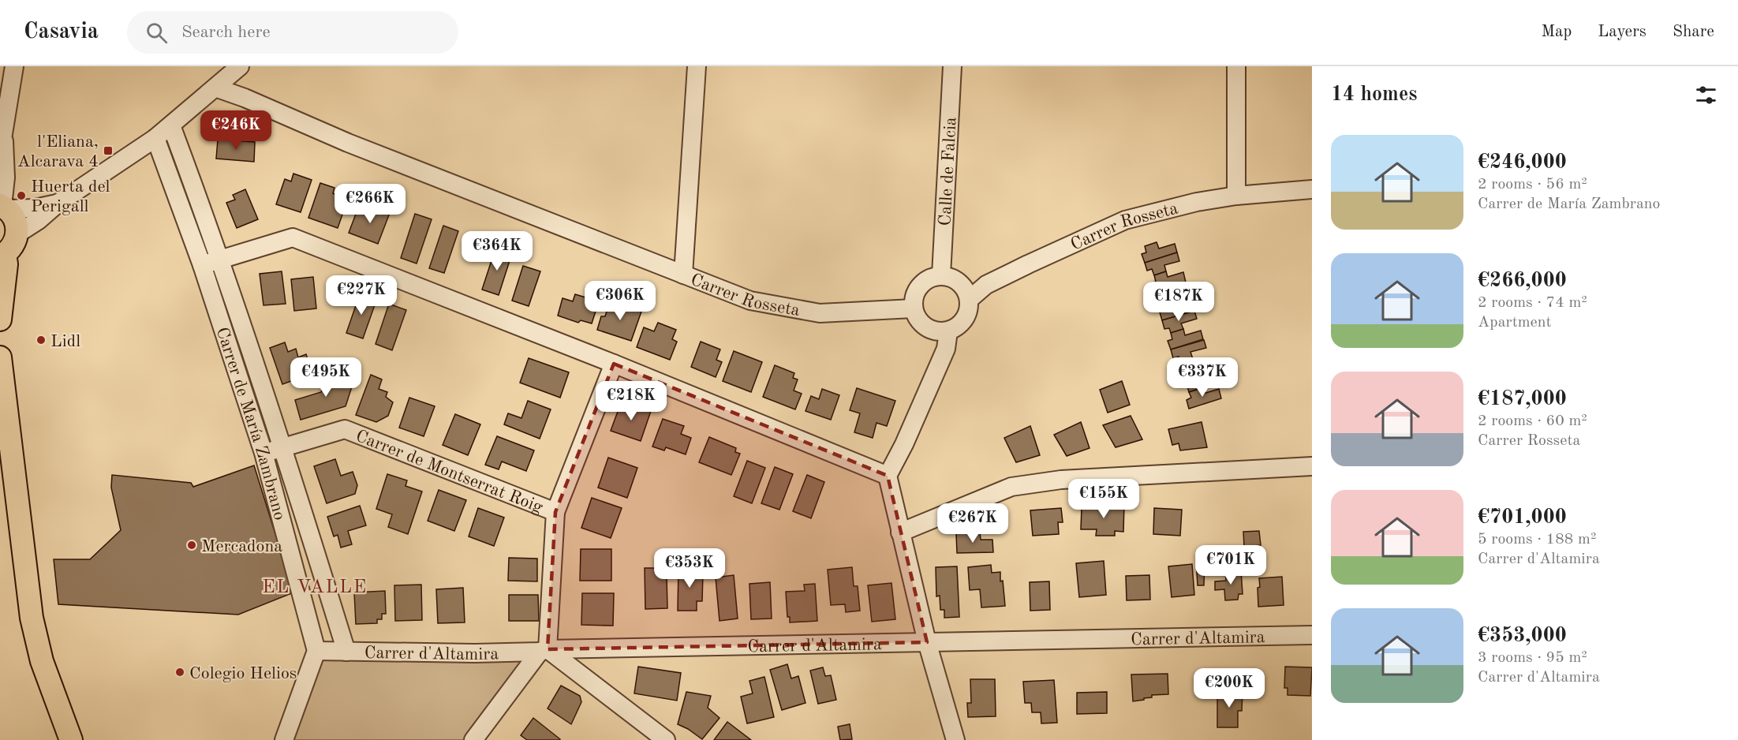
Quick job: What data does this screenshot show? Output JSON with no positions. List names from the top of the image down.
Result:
{
  "streets": {
    "street": [
      "Calle de Falcia",
      "Carrer Rosseta",
      "Carrer de María Zambrano",
      "Carrer de Montserrat Roig",
      "Carrer d'Altamira"
    ]
  },
  "crossings": [
    ["Calle de Falcia", "Carrer Rosseta"],
    ["Carrer de María Zambrano", "Carrer de Montserrat Roig"],
    ["Carrer de María Zambrano", "Carrer d'Altamira"]
  ],
  "districts": ["EL VALLE"],
  "places": {
    "transit": ["l'Eliana, Alcarava 4"],
    "other": [
      "Huerta del Perigall",
      "Lidl",
      "Mercadona",
      "Colegio Helios"
    ]
  },
  "page": {
    "header": "Casavia",
    "search": "Search here",
    "nav": ["Map", "Layers", "Share"],
    "heading": "14 homes",
    "price": [
      "€246K",
      "€266K",
      "€364K",
      "€227K",
      "€306K",
      "€187K",
      "€495K",
      "€337K",
      "€218K",
      "€155K",
      "€267K",
      "€701K",
      "€353K",
      "€200K"
    ],
    "list": [
      {
        "name": "€246,000",
        "note": "2 rooms · 56 m² · Carrer de María Zambrano"
      },
      {
        "name": "€266,000",
        "note": "2 rooms · 74 m² · Apartment"
      },
      {
        "name": "€187,000",
        "note": "2 rooms · 60 m² · Carrer Rosseta"
      },
      {
        "name": "€701,000",
        "note": "5 rooms · 188 m² · Carrer d'Altamira"
      },
      {
        "name": "€353,000",
        "note": "3 rooms · 95 m² · Carrer d'Altamira"
      }
    ]
  }
}
